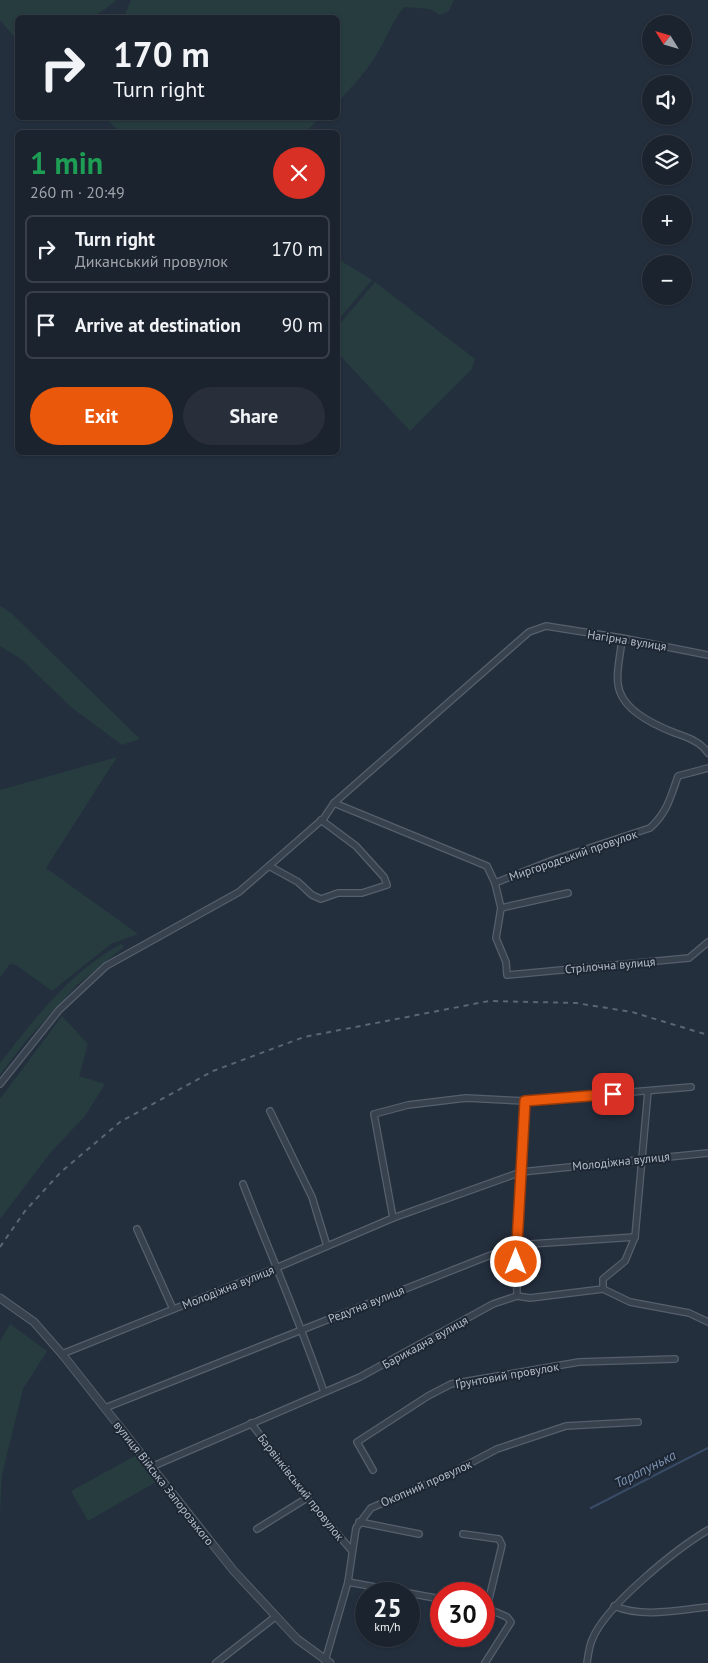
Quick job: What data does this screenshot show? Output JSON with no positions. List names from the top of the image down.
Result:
{
  "streets": {
    "street": [
      "Нагірна вулиця",
      "Миргородський провулок",
      "Стрілочна вулиця",
      "Молодіжна вулиця",
      "Редутна вулиця",
      "Барикадна вулиця",
      "Ґрунтовий провулок",
      "вулиця Війська Запорозького",
      "Окопний провулок",
      "Барвінківський провулок"
    ]
  },
  "crossings": [
    ["Нагірна вулиця", "Миргородський провулок"],
    ["Миргородський провулок", "Стрілочна вулиця"],
    ["Молодіжна вулиця", "вулиця Війська Запорозького"],
    ["Редутна вулиця", "вулиця Війська Запорозького"],
    ["Барикадна вулиця", "вулиця Війська Запорозького"],
    ["Барикадна вулиця", "Барвінківський провулок"]
  ],
  "water": ["Тарапунька"],
  "north": "top left",
  "page": {
    "map_buttons": ["+", "−"],
    "turn": ["170 m", "Turn right"],
    "heading": ["1 min", "260 m · 20:49"],
    "list": [
      {
        "name": "Turn right",
        "note": "Диканський провулок",
        "value": "170 m"
      },
      {
        "name": "Arrive at destination",
        "value": "90 m"
      }
    ],
    "buttons": ["Exit", "Share"],
    "speed": "25 km/h",
    "limit": "30"
  }
}
